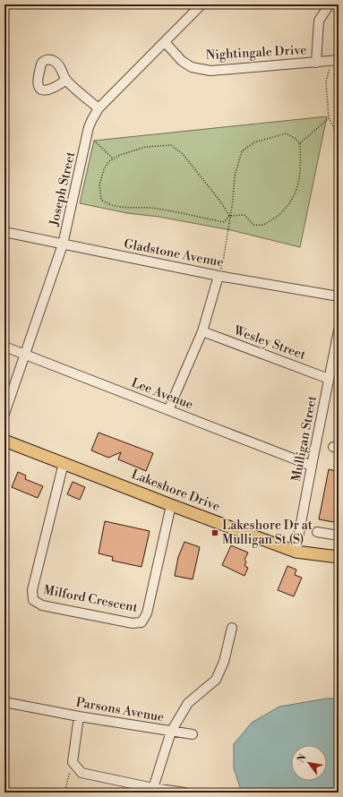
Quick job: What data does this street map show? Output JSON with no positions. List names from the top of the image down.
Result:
{
  "streets": {
    "main road": ["Lakeshore Drive"],
    "street": [
      "Nightingale Drive",
      "Joseph Street",
      "Gladstone Avenue",
      "Wesley Street",
      "Lee Avenue",
      "Mulligan Street",
      "Milford Crescent",
      "Parsons Avenue"
    ]
  },
  "crossings": [
    ["Nightingale Drive", "Joseph Street"],
    ["Joseph Street", "Gladstone Avenue"],
    ["Joseph Street", "Lee Avenue"],
    ["Wesley Street", "Mulligan Street"],
    ["Lee Avenue", "Mulligan Street"],
    ["Mulligan Street", "Lakeshore Drive"],
    ["Lakeshore Drive", "Milford Crescent"]
  ],
  "places": {
    "transit": ["Lakeshore Dr at Mulligan St (S)"]
  },
  "north": "top left"
}
